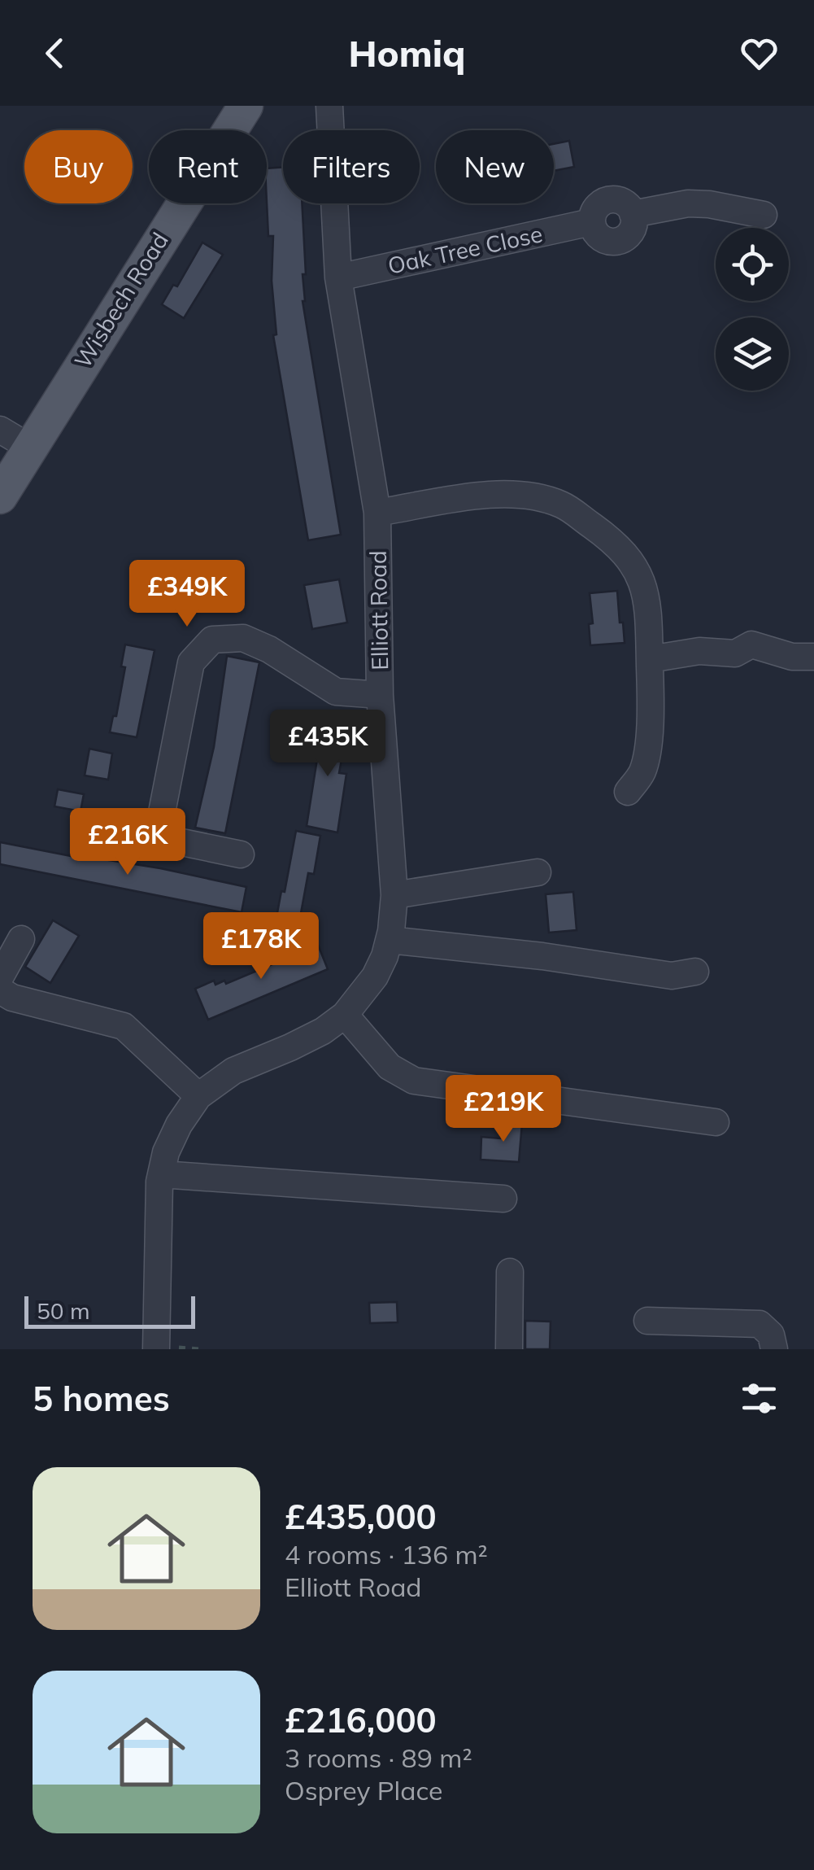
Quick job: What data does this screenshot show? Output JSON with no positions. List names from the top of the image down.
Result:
{
  "streets": {
    "main road": ["Wisbech Road"],
    "street": ["Oak Tree Close", "Elliott Road"]
  },
  "crossings": [
    ["Oak Tree Close", "Elliott Road"]
  ],
  "scale_bar": "50 m",
  "page": {
    "header": "Homiq",
    "chip": [
      "Buy",
      "Rent",
      "Filters",
      "New"
    ],
    "price": [
      "£349K",
      "£435K",
      "£216K",
      "£178K",
      "£219K"
    ],
    "scale": "50 m",
    "heading": "5 homes",
    "list": [
      {
        "name": "£435,000",
        "note": "4 rooms · 136 m² · Elliott Road"
      },
      {
        "name": "£216,000",
        "note": "3 rooms · 89 m² · Osprey Place"
      }
    ]
  }
}
